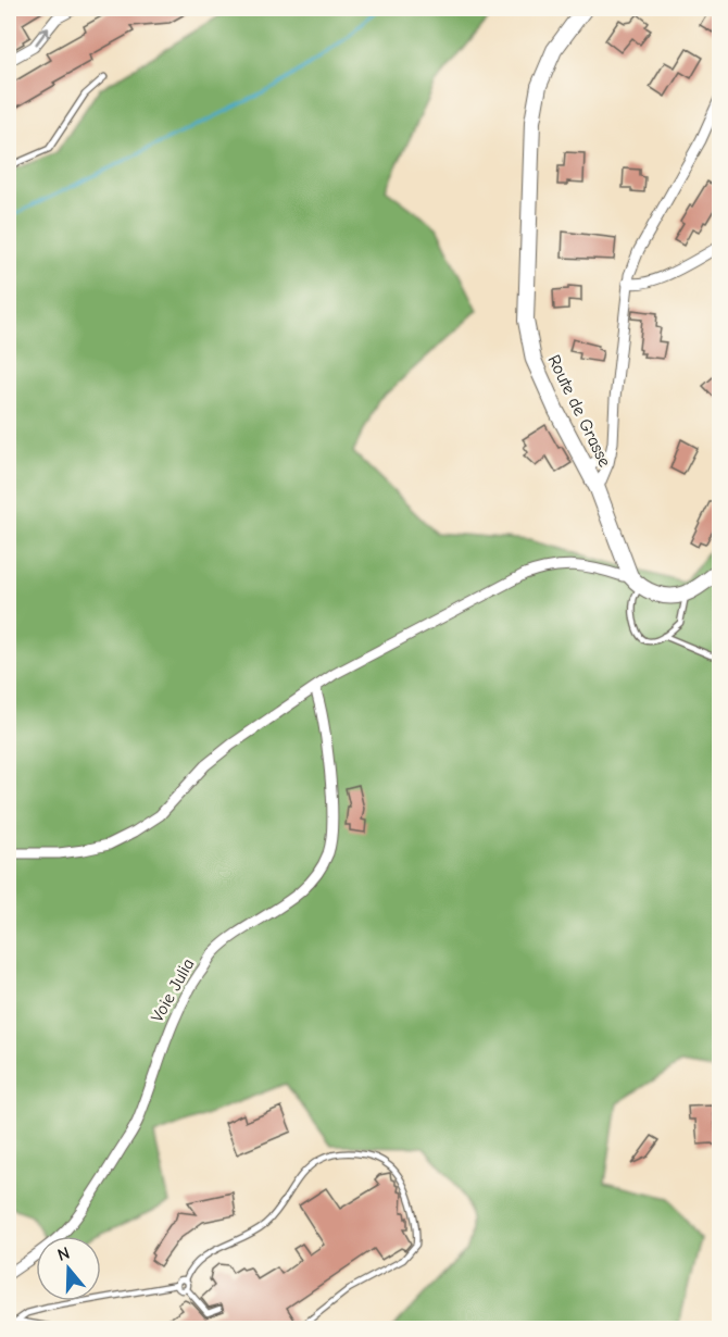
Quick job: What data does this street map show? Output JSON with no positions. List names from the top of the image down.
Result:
{
  "streets": {
    "main road": ["Route de Grasse"],
    "street": ["Voie Julia"]
  },
  "north": "top"
}
